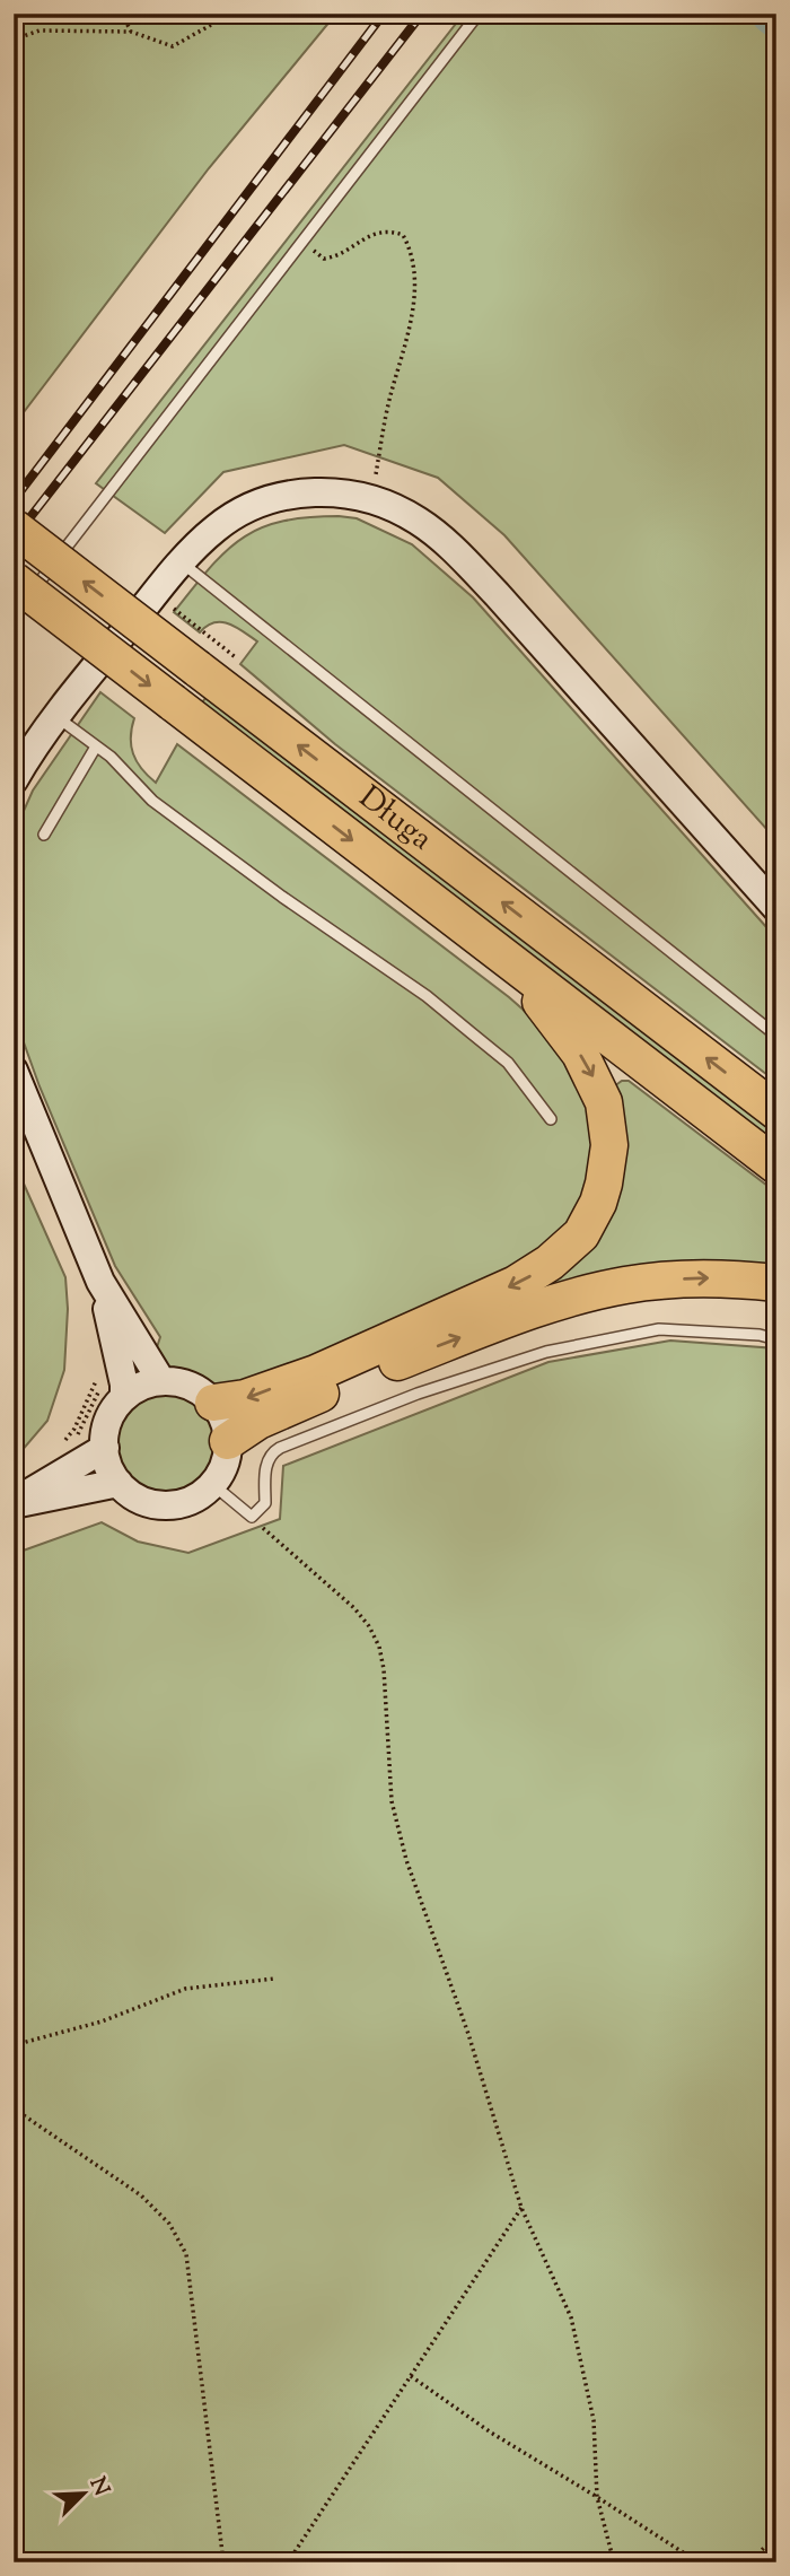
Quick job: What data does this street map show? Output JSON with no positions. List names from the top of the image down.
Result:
{
  "streets": {
    "highway": ["Długa"]
  },
  "north": "top right"
}
